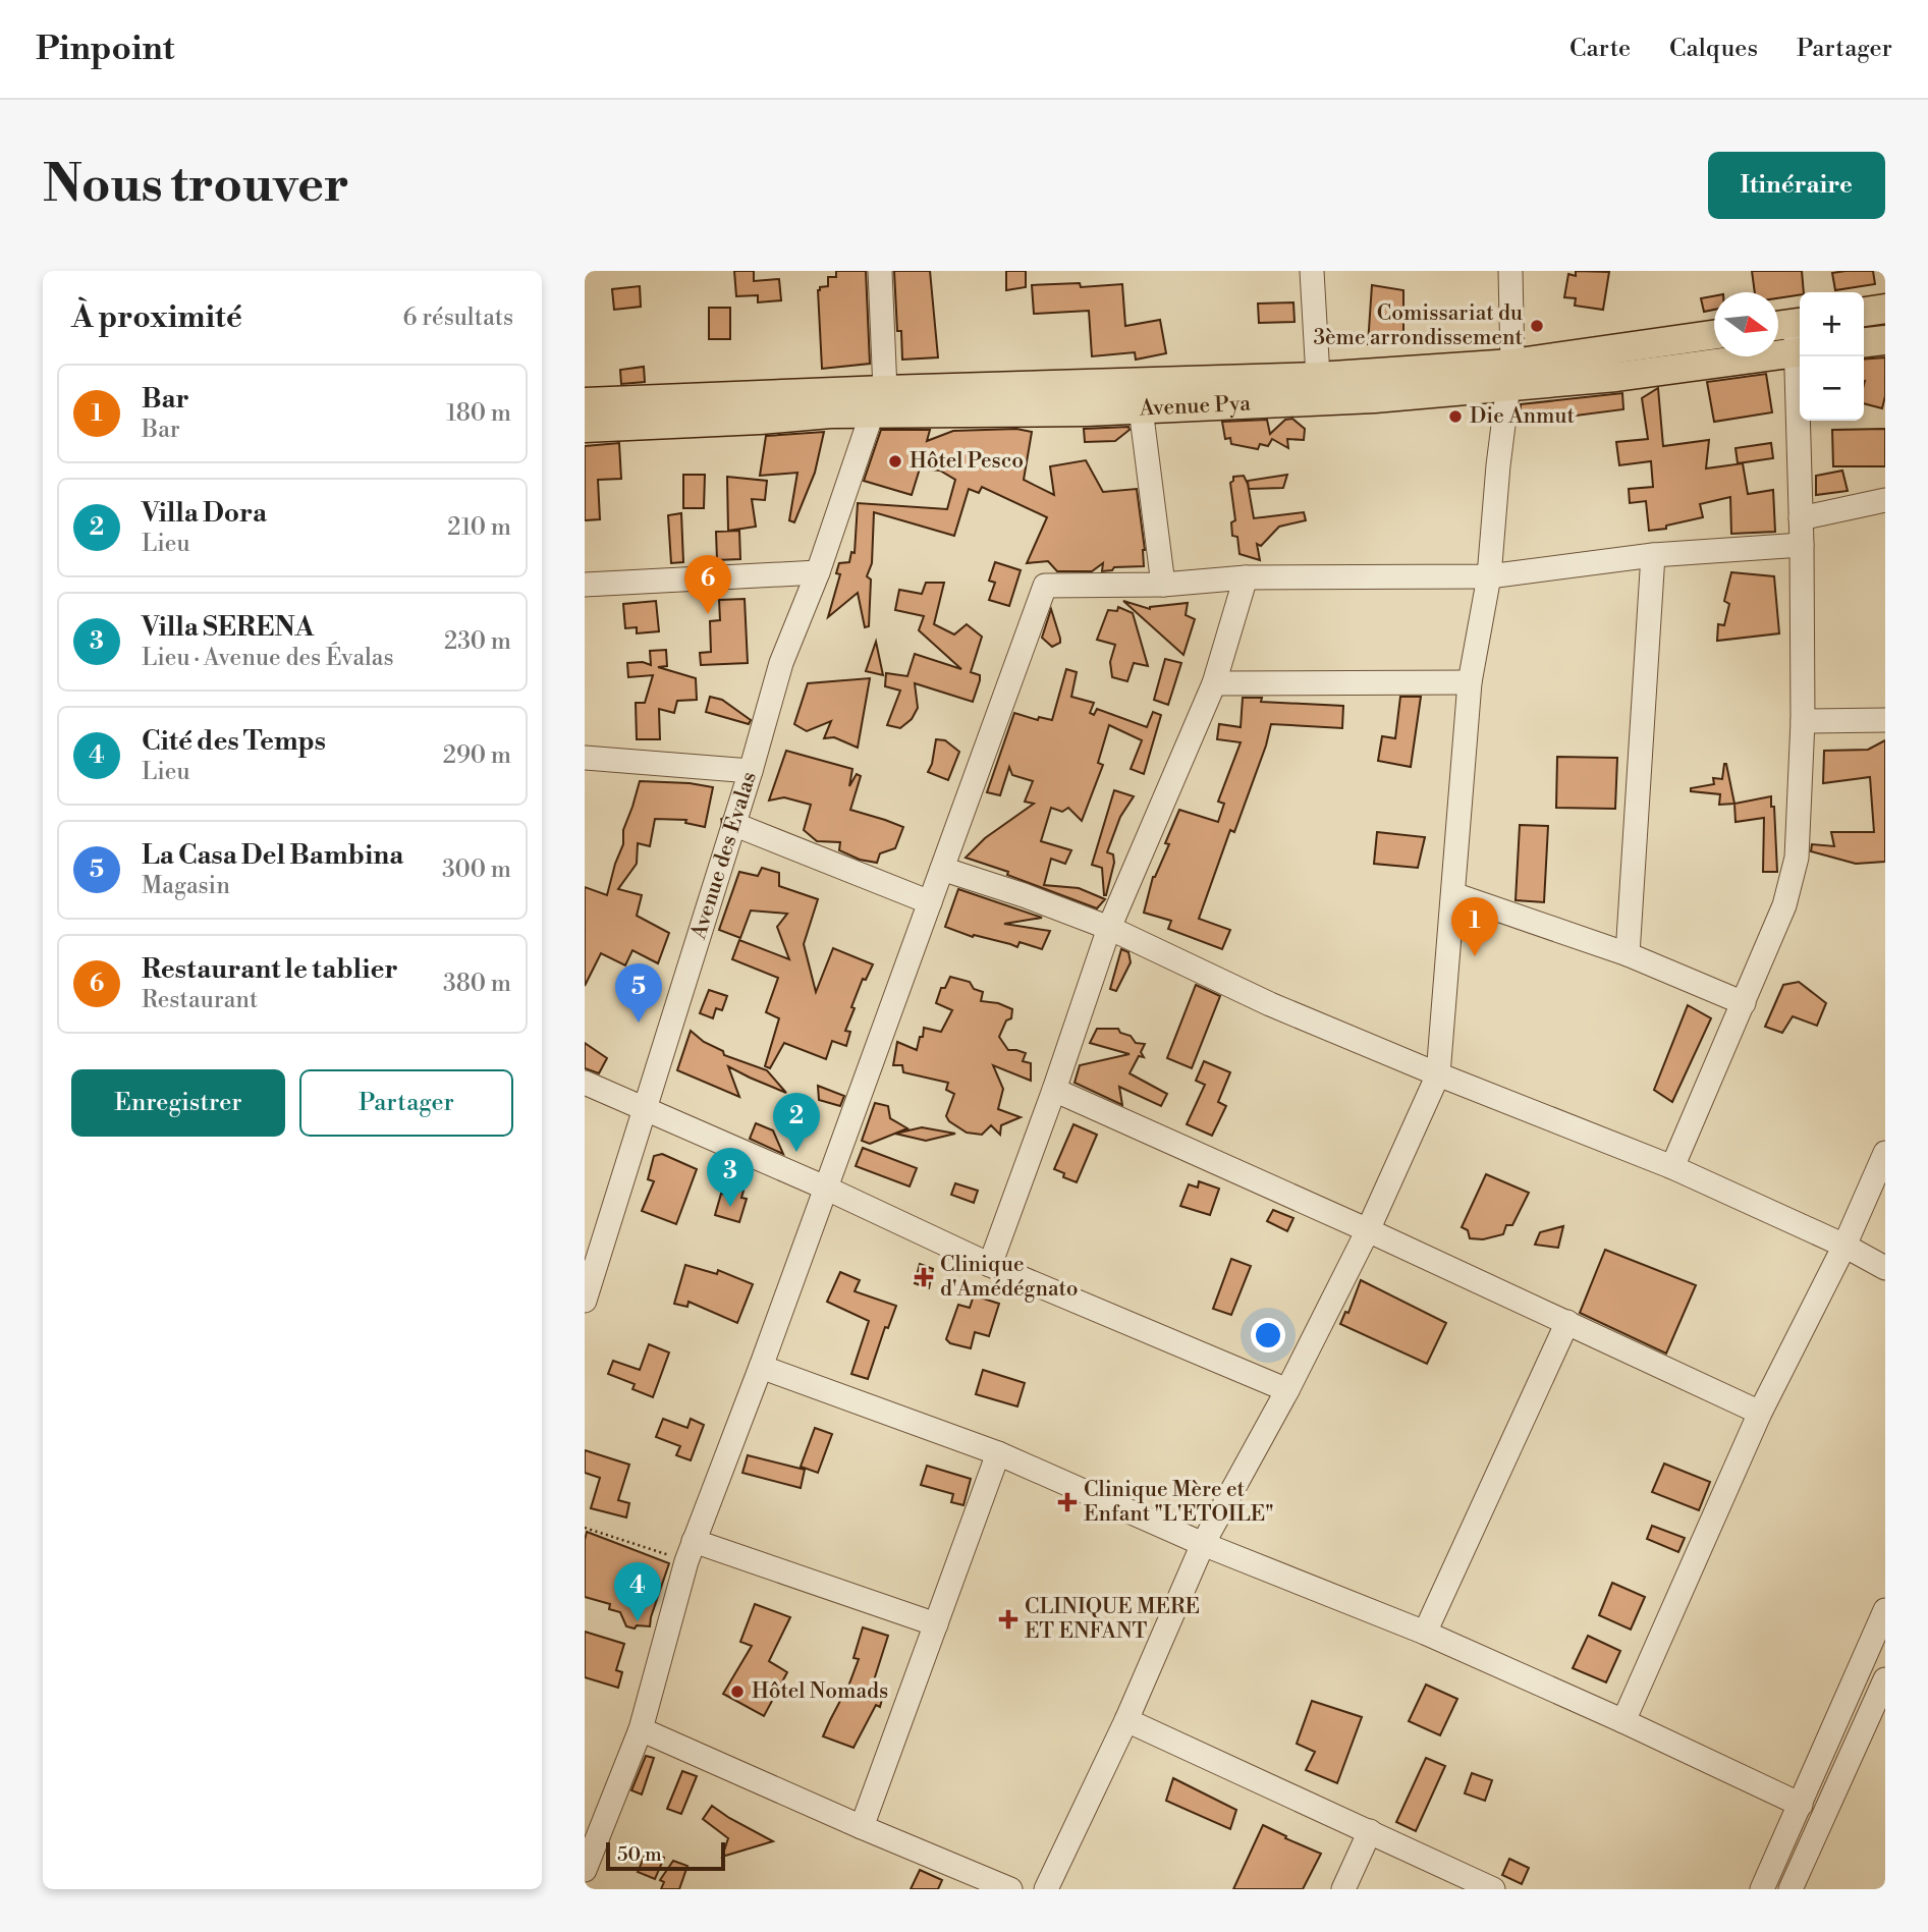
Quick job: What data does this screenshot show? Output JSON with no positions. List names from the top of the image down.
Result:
{
  "streets": {
    "main road": ["Avenue Pya"],
    "street": ["Avenue des Évalas"]
  },
  "crossings": [
    ["Avenue Pya", "Avenue des Évalas"]
  ],
  "places": {
    "other": [
      "Comissariat du 3ème arrondissement",
      "Die Anmut",
      "Hôtel Pesco",
      "Hôtel Nomads"
    ],
    "health": ["Clinique d'Amédégnato", "Clinique Mère et Enfant \"L'ETOILE\"", "CLINIQUE MERE ET ENFANT"]
  },
  "scale_bar": "50 m",
  "north": "right",
  "page": {
    "header": "Pinpoint",
    "nav": ["Carte", "Calques", "Partager"],
    "buttons": [
      "Itinéraire",
      ["Enregistrer", "Partager"]
    ],
    "title": "Nous trouver",
    "heading": ["À proximité", "6 résultats"],
    "map_buttons": ["+", "−"],
    "list": [
      {
        "mark": "1",
        "name": "Bar",
        "note": "Bar",
        "value": "180 m"
      },
      {
        "mark": "2",
        "name": "Villa Dora",
        "note": "Lieu",
        "value": "210 m"
      },
      {
        "mark": "3",
        "name": "Villa SERENA",
        "note": "Lieu · Avenue des Évalas",
        "value": "230 m"
      },
      {
        "mark": "4",
        "name": "Cité des Temps",
        "note": "Lieu",
        "value": "290 m"
      },
      {
        "mark": "5",
        "name": "La Casa Del Bambina",
        "note": "Magasin",
        "value": "300 m"
      },
      {
        "mark": "6",
        "name": "Restaurant le tablier",
        "note": "Restaurant",
        "value": "380 m"
      }
    ],
    "pins": [
      "6",
      "1",
      "5",
      "2",
      "3",
      "4"
    ],
    "scale": "50 m"
  }
}
